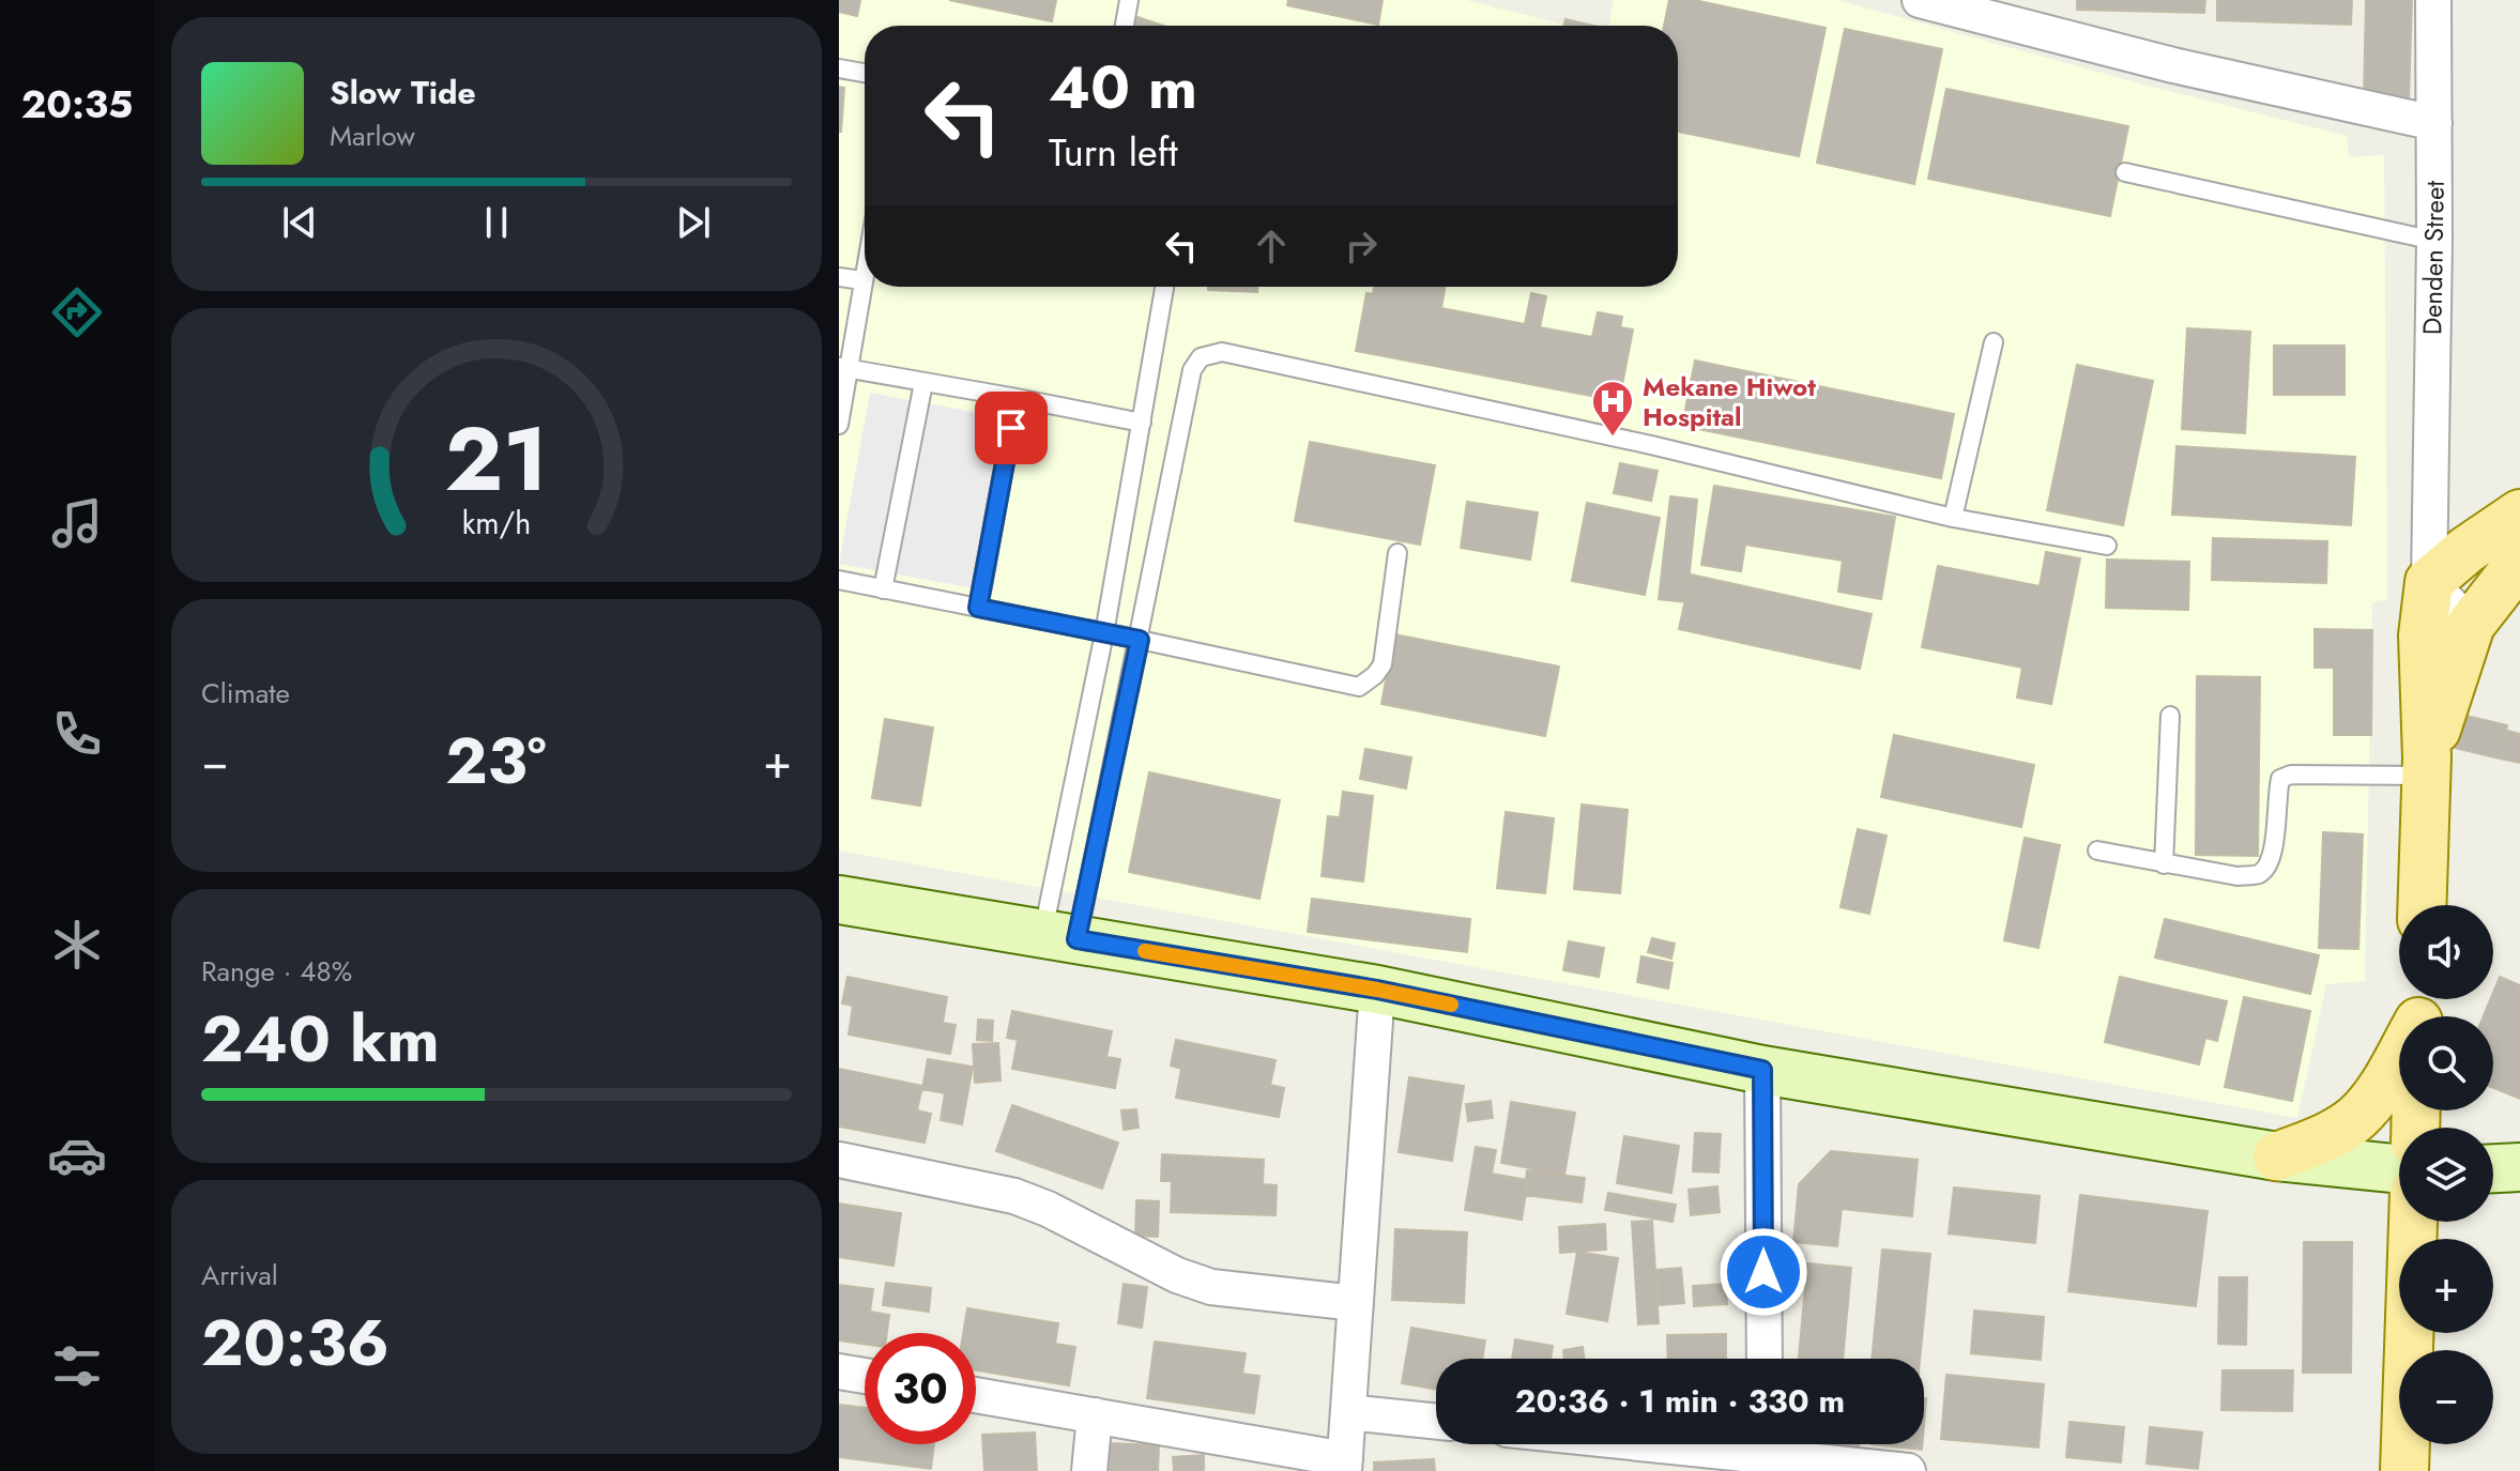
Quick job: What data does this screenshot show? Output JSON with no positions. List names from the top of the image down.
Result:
{
  "streets": {
    "street": ["Denden Street"]
  },
  "places": {
    "hospital": ["Mekane Hiwot Hospital"]
  },
  "page": {
    "tabs": "20:35",
    "turn": ["40 m", "Turn left"],
    "song": ["Slow Tide", "Marlow"],
    "tile": [
      "Climate",
      ["Range · 48%", "240 km"],
      ["Arrival", "20:36"]
    ],
    "heat": ["−", "23°", "+"],
    "map_buttons": ["+", "−"],
    "limit": "30",
    "trip": "20:36 · 1 min · 330 m",
    "gauge": ["21", "km/h"]
  }
}
